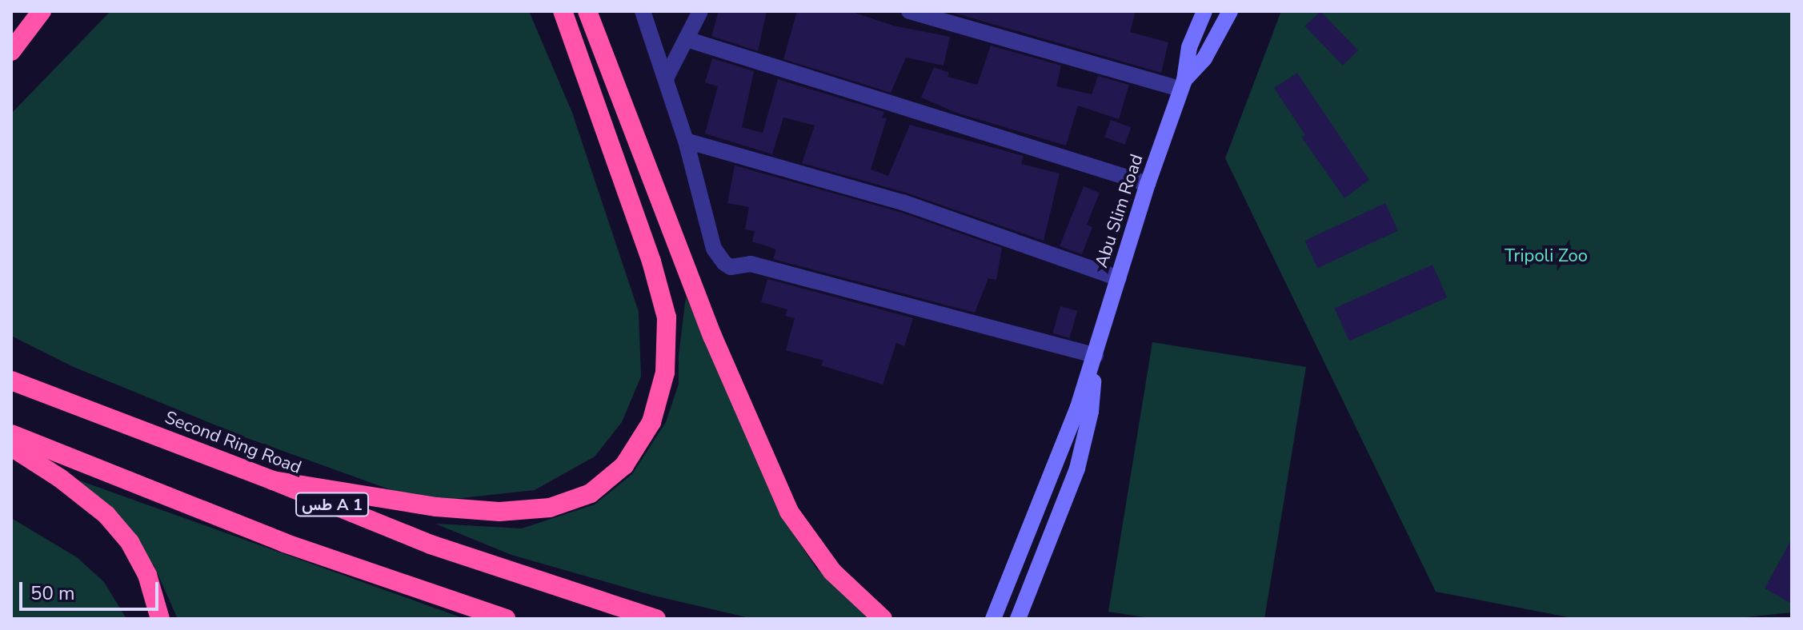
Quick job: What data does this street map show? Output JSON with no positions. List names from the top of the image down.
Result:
{
  "streets": {
    "highway": ["Second Ring Road", "طس A 1"],
    "main road": ["Abu Slim Road"]
  },
  "parks": ["Tripoli Zoo"],
  "scale_bar": "50 m"
}
